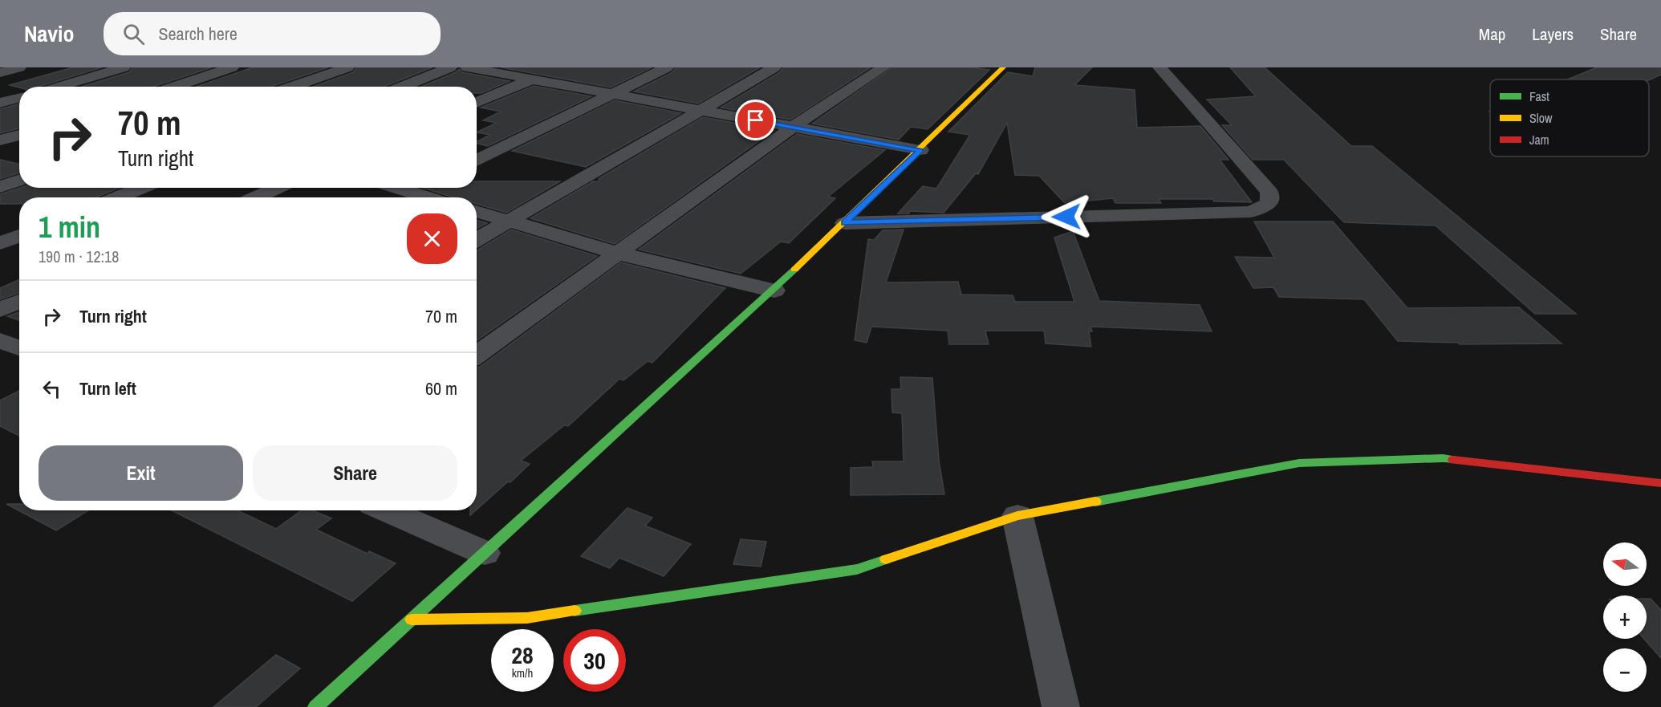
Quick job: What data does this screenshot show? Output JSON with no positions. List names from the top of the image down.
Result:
{
  "legend": ["Fast", "Slow", "Jam"],
  "north": "left",
  "page": {
    "header": "Navio",
    "search": "Search here",
    "nav": ["Map", "Layers", "Share"],
    "turn": ["70 m", "Turn right"],
    "heading": ["1 min", "190 m · 12:18"],
    "list": [
      {
        "name": "Turn right",
        "value": "70 m"
      },
      {
        "name": "Turn left",
        "value": "60 m"
      }
    ],
    "buttons": ["Exit", "Share"],
    "map_buttons": ["+", "−"],
    "speed": "28 km/h",
    "limit": "30"
  }
}
